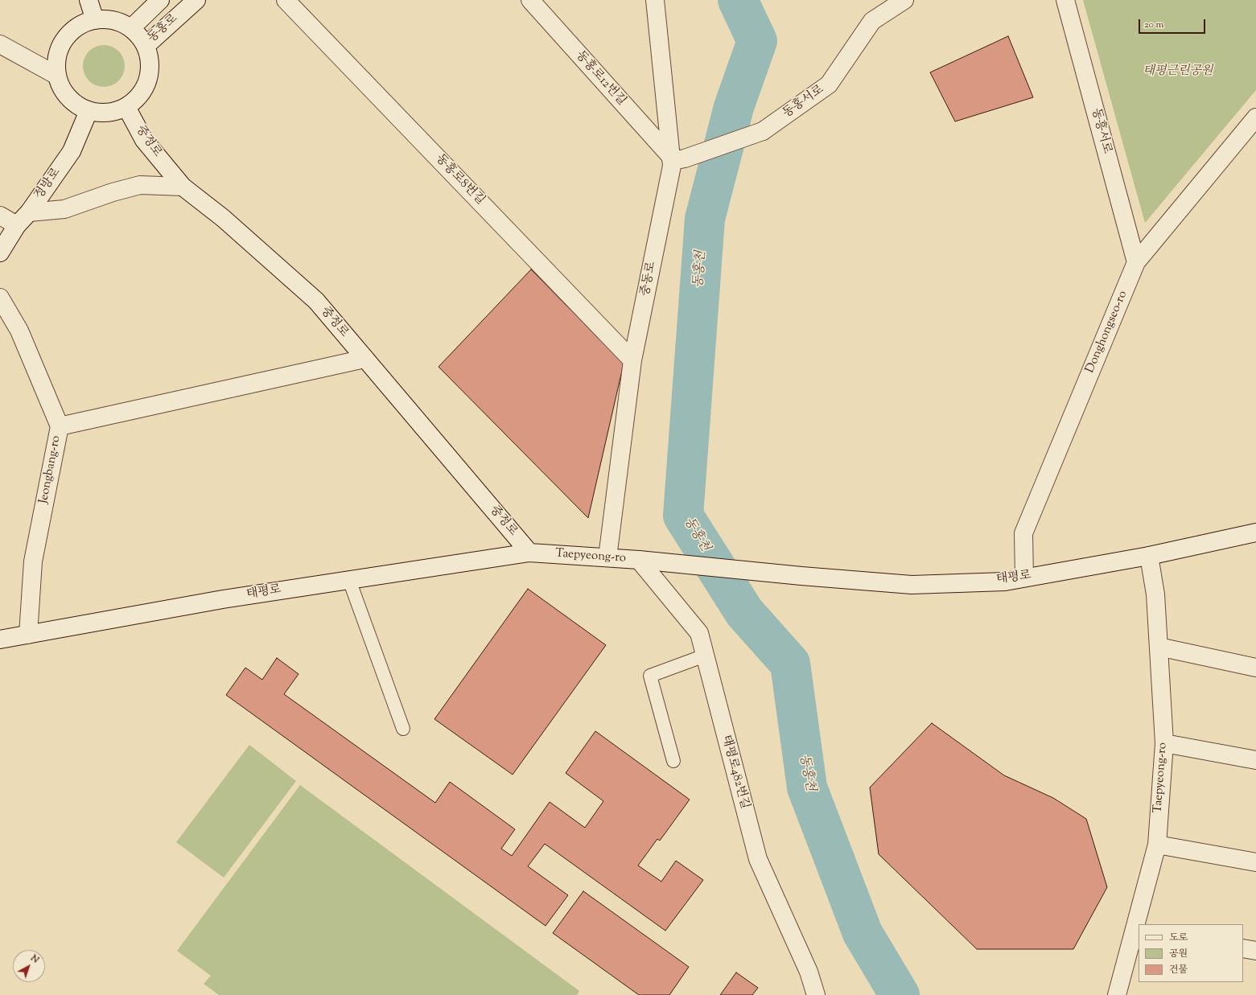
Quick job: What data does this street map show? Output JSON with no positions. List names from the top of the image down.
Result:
{
  "streets": {
    "street": [
      "동홍로",
      "동홍로12번길",
      "동홍서로",
      "동흥서로",
      "중정로",
      "동홍로8번길",
      "정방로",
      "중동로",
      "Donghongseo-ro",
      "Jeongbang-ro",
      "Taepyeong-ro",
      "태평로",
      "태평로482번길"
    ]
  },
  "crossings": [
    ["동홍로", "중정로"],
    ["동홍로", "정방로"],
    ["동홍로12번길", "동홍서로"],
    ["동홍로12번길", "중동로"],
    ["동홍서로", "중동로"],
    ["동흥서로", "Donghongseo-ro"],
    ["중정로", "정방로"],
    ["중정로", "Taepyeong-ro"],
    ["중정로", "태평로"],
    ["동홍로8번길", "중동로"],
    ["중동로", "Taepyeong-ro"],
    ["Donghongseo-ro", "태평로"],
    ["Jeongbang-ro", "태평로"],
    ["Taepyeong-ro", "태평로"],
    ["Taepyeong-ro", "태평로482번길"]
  ],
  "water": ["동홍천"],
  "parks": ["태평근린공원"],
  "legend": ["도로", "공원", "건물"],
  "scale_bar": "20 m",
  "north": "top right"
}
